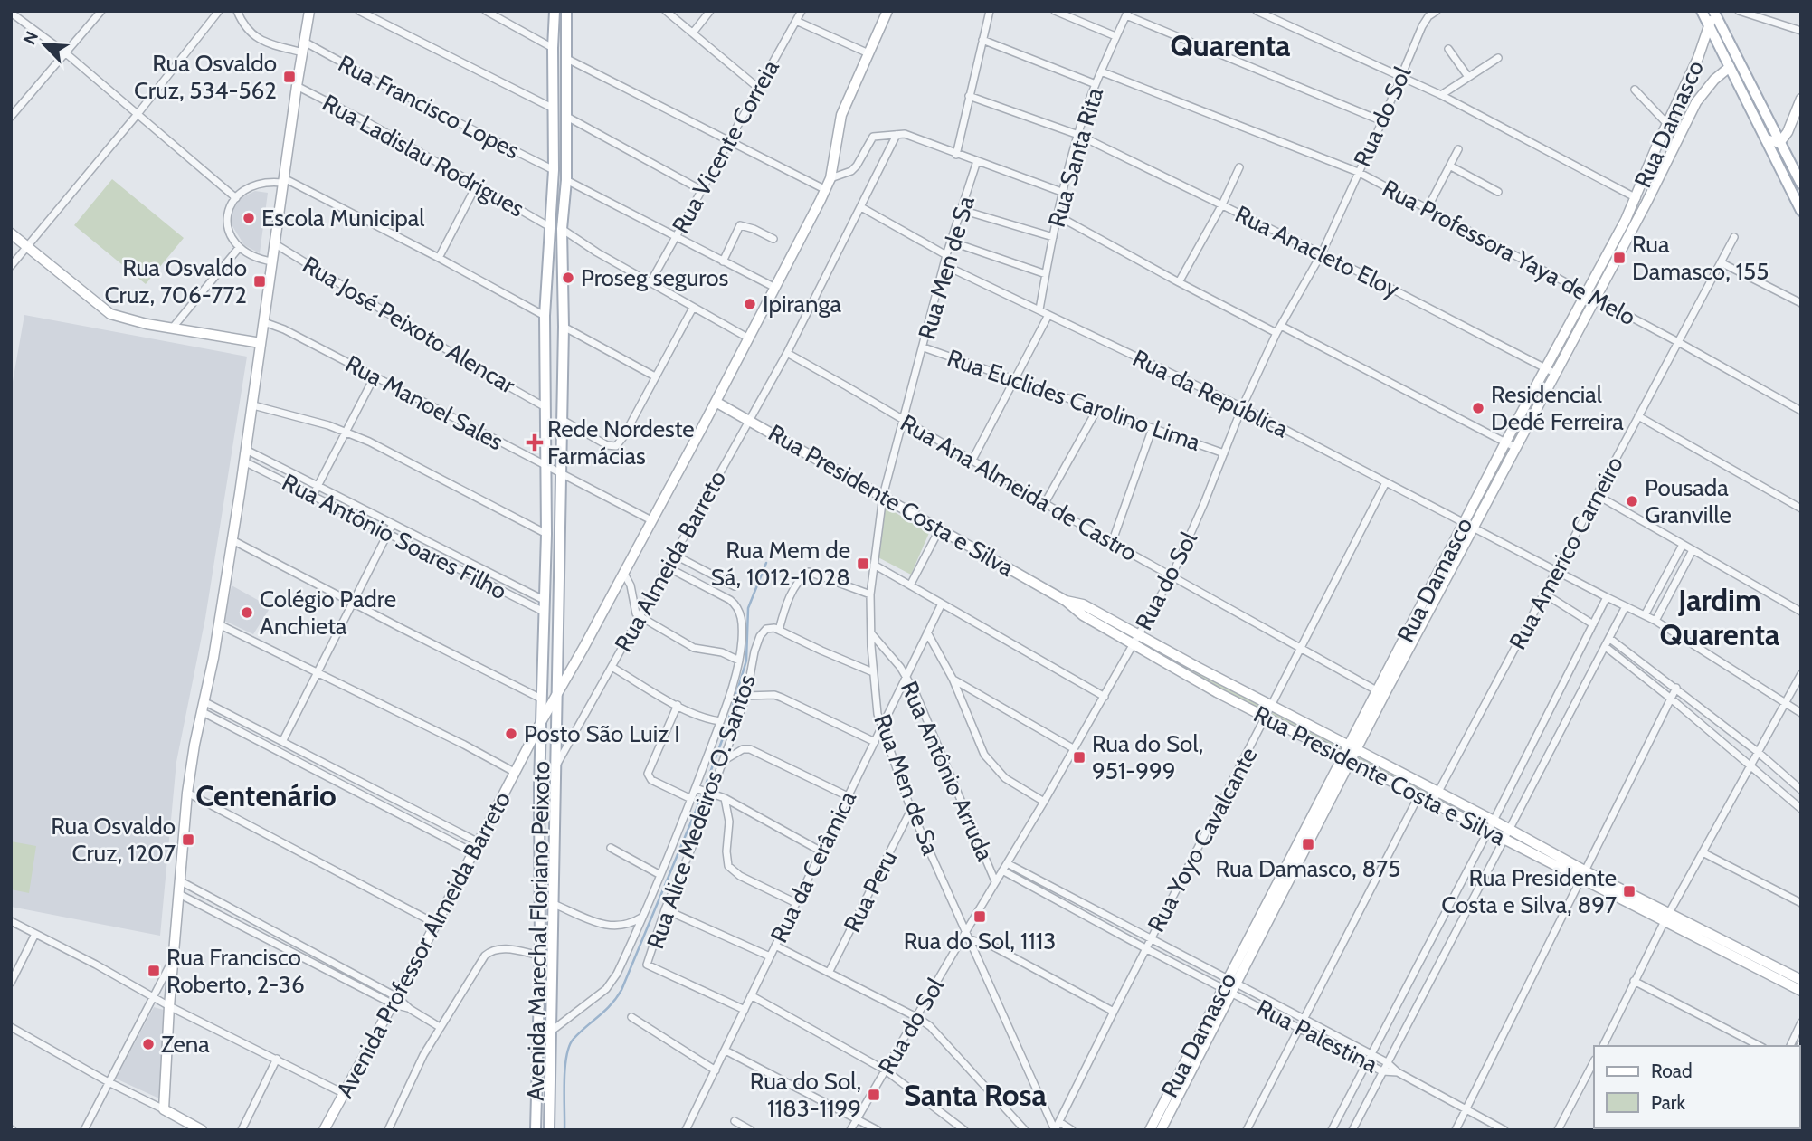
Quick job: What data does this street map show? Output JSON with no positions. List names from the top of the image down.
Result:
{
  "streets": {
    "main road": ["Avenida Marechal Floriano Peixoto"],
    "street": [
      "Rua Francisco Lopes",
      "Rua do Sol",
      "Rua Damasco",
      "Rua Vicente Correia",
      "Rua Ladislau Rodrigues",
      "Rua Santa Rita",
      "Rua Anacleto Eloy",
      "Rua Professora Yaya de Melo",
      "Rua Men de Sa",
      "Rua José Peixoto Alencar",
      "Rua da República",
      "Rua Euclides Carolino Lima",
      "Rua Manoel Sales",
      "Rua Ana Almeida de Castro",
      "Rua Presidente Costa e Silva",
      "Rua Antônio Soares Filho",
      "Rua Americo Carneiro",
      "Rua Almeida Barreto",
      "Rua Antônio Arruda",
      "Rua Alice Medeiros O. Santos",
      "Rua Yoyo Cavalcante",
      "Rua da Cerâmica",
      "Rua Peru",
      "Avenida Professor Almeida Barreto",
      "Rua Palestina"
    ]
  },
  "crossings": [
    ["Rua Francisco Lopes", "Avenida Marechal Floriano Peixoto"],
    ["Rua do Sol", "Rua Anacleto Eloy"],
    ["Rua do Sol", "Rua Professora Yaya de Melo"],
    ["Rua do Sol", "Rua Men de Sa"],
    ["Rua do Sol", "Rua da República"],
    ["Rua do Sol", "Rua Euclides Carolino Lima"],
    ["Rua do Sol", "Rua Ana Almeida de Castro"],
    ["Rua do Sol", "Rua Presidente Costa e Silva"],
    ["Rua do Sol", "Rua Antônio Arruda"],
    ["Rua do Sol", "Rua Palestina"],
    ["Rua Damasco", "Rua Anacleto Eloy"],
    ["Rua Damasco", "Rua Professora Yaya de Melo"],
    ["Rua Damasco", "Rua da República"],
    ["Rua Damasco", "Rua Ana Almeida de Castro"],
    ["Rua Damasco", "Rua Presidente Costa e Silva"],
    ["Rua Damasco", "Rua Palestina"],
    ["Rua Ladislau Rodrigues", "Avenida Marechal Floriano Peixoto"],
    ["Rua Santa Rita", "Rua Anacleto Eloy"],
    ["Rua Santa Rita", "Rua Professora Yaya de Melo"],
    ["Rua Santa Rita", "Rua da República"],
    ["Rua Professora Yaya de Melo", "Rua Americo Carneiro"],
    ["Rua Men de Sa", "Rua da República"],
    ["Rua Men de Sa", "Rua Euclides Carolino Lima"],
    ["Rua Men de Sa", "Rua Ana Almeida de Castro"],
    ["Rua Men de Sa", "Rua Presidente Costa e Silva"],
    ["Rua Men de Sa", "Rua Antônio Arruda"],
    ["Rua Men de Sa", "Rua Yoyo Cavalcante"],
    ["Rua Men de Sa", "Rua da Cerâmica"],
    ["Rua Men de Sa", "Rua Peru"],
    ["Rua José Peixoto Alencar", "Avenida Marechal Floriano Peixoto"],
    ["Rua da República", "Rua Americo Carneiro"],
    ["Rua da República", "Rua Yoyo Cavalcante"],
    ["Rua Manoel Sales", "Avenida Marechal Floriano Peixoto"],
    ["Rua Manoel Sales", "Avenida Professor Almeida Barreto"],
    ["Rua Ana Almeida de Castro", "Rua Almeida Barreto"],
    ["Rua Ana Almeida de Castro", "Rua Yoyo Cavalcante"],
    ["Rua Presidente Costa e Silva", "Rua Americo Carneiro"],
    ["Rua Presidente Costa e Silva", "Rua Almeida Barreto"],
    ["Rua Presidente Costa e Silva", "Rua Yoyo Cavalcante"],
    ["Rua Presidente Costa e Silva", "Avenida Professor Almeida Barreto"],
    ["Rua Antônio Soares Filho", "Avenida Marechal Floriano Peixoto"],
    ["Rua Almeida Barreto", "Rua Alice Medeiros O. Santos"],
    ["Rua Almeida Barreto", "Avenida Marechal Floriano Peixoto"],
    ["Rua Antônio Arruda", "Rua da Cerâmica"],
    ["Rua Alice Medeiros O. Santos", "Rua da Cerâmica"],
    ["Rua Alice Medeiros O. Santos", "Avenida Marechal Floriano Peixoto"],
    ["Rua Yoyo Cavalcante", "Rua Palestina"],
    ["Avenida Marechal Floriano Peixoto", "Avenida Professor Almeida Barreto"]
  ],
  "districts": [
    "Quarenta",
    "Jardim Quarenta",
    "Centenário",
    "Santa Rosa"
  ],
  "places": {
    "transit": [
      "Rua Osvaldo Cruz, 534-562",
      "Rua Damasco, 155",
      "Rua Osvaldo Cruz, 706-772",
      "Rua Mem de Sá, 1012-1028",
      "Rua do Sol, 951-999",
      "Rua Osvaldo Cruz, 1207",
      "Rua Damasco, 875",
      "Rua Presidente Costa e Silva, 897",
      "Rua do Sol, 1113",
      "Rua Francisco Roberto, 2-36",
      "Rua do Sol, 1183-1199"
    ],
    "other": [
      "Escola Municipal",
      "Proseg seguros",
      "Ipiranga",
      "Residencial Dedé Ferreira",
      "Pousada Granville",
      "Colégio Padre Anchieta",
      "Posto São Luiz I",
      "Zena"
    ],
    "health": ["Rede Nordeste Farmácias"]
  },
  "legend": ["Road", "Park"],
  "north": "top left"
}
